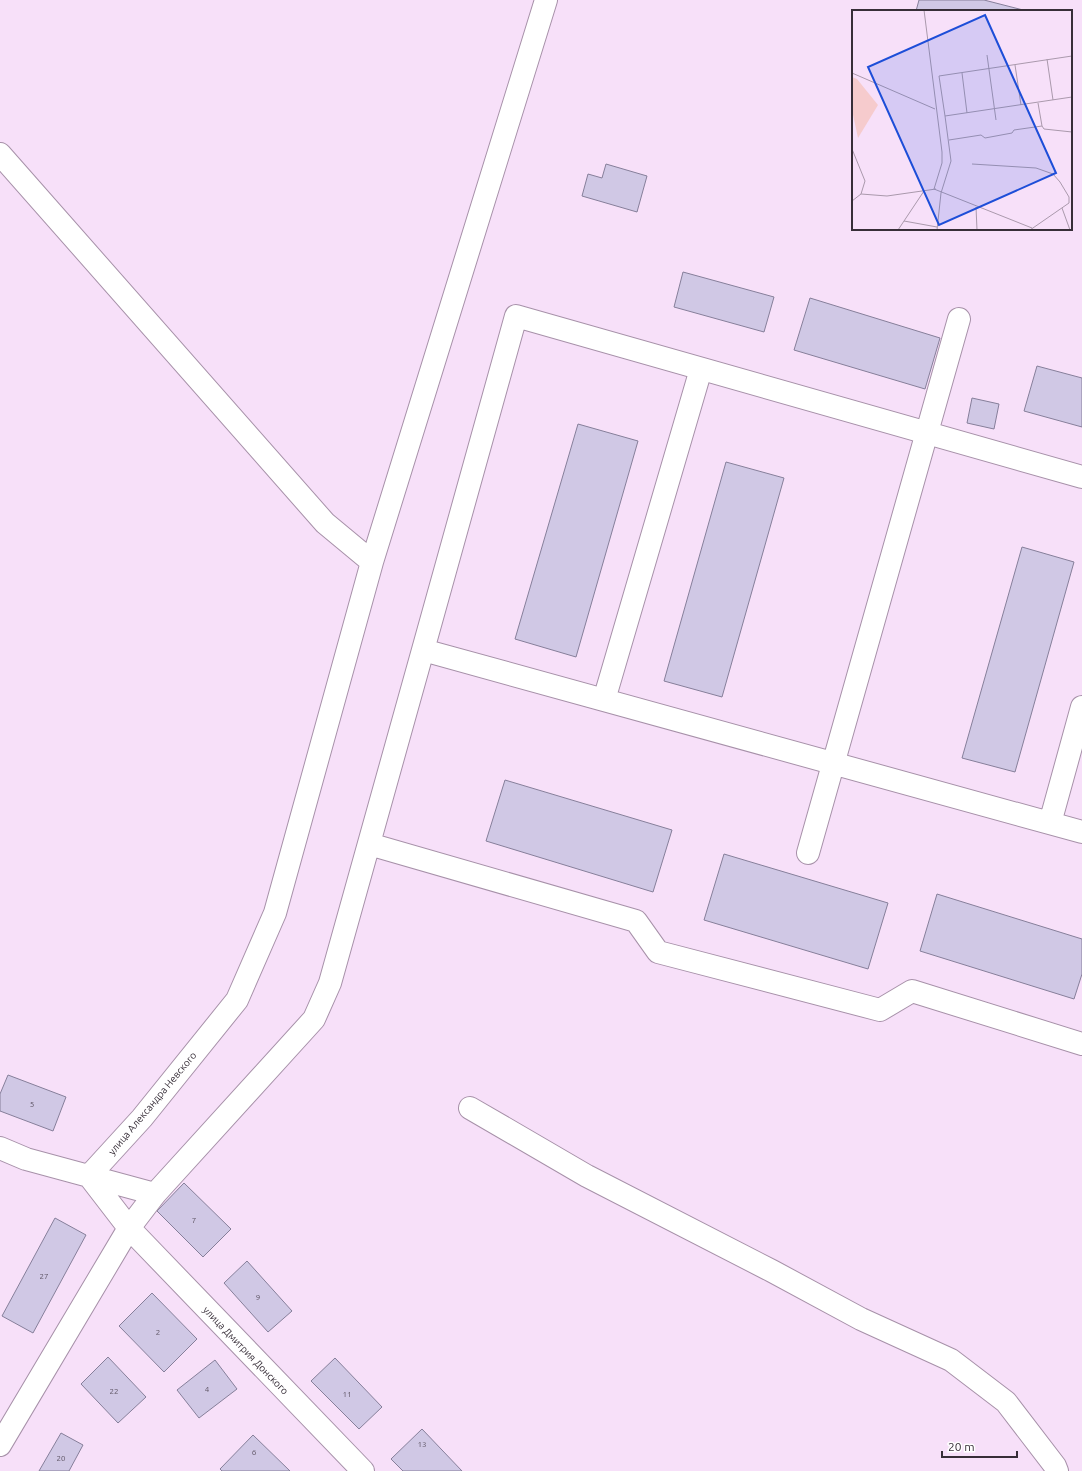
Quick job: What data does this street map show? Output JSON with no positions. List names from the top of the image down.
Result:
{
  "streets": {
    "street": ["улица Александра Невского", "улица Дмитрия Донского"]
  },
  "house_numbers": [
    "5",
    "7",
    "27",
    "9",
    "2",
    "4",
    "22",
    "11",
    "13",
    "6",
    "20"
  ],
  "scale_bar": "20 m"
}
